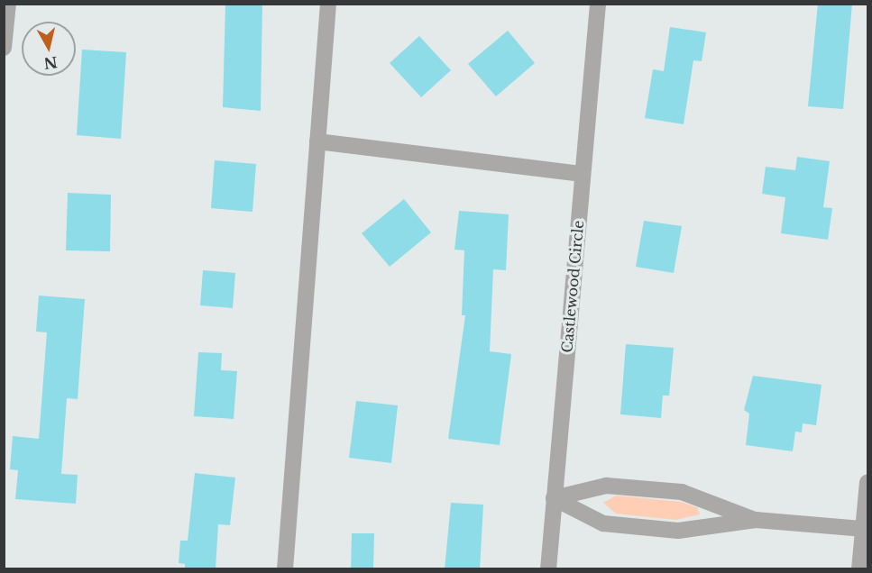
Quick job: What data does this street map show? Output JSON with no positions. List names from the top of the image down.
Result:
{
  "streets": {
    "street": ["Castlewood Circle"]
  },
  "north": "bottom"
}
